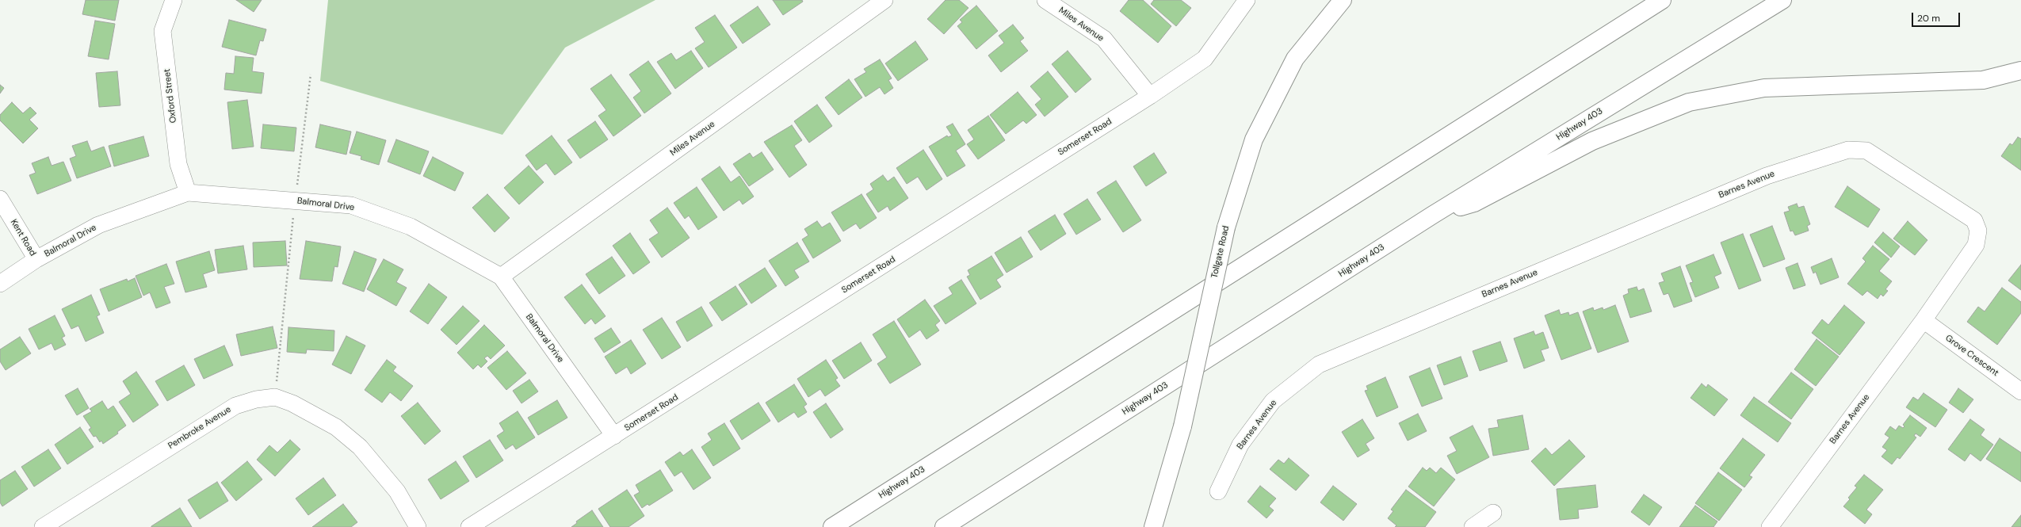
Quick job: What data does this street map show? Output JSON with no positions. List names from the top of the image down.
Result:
{
  "streets": {
    "main road": ["Highway 403", "Tollgate Road"],
    "street": [
      "Miles Avenue",
      "Oxford Street",
      "Somerset Road",
      "Barnes Avenue",
      "Balmoral Drive",
      "Kent Road",
      "Grove Crescent",
      "Pembroke Avenue"
    ]
  },
  "crossings": [
    ["Miles Avenue", "Somerset Road"],
    ["Miles Avenue", "Balmoral Drive"],
    ["Oxford Street", "Balmoral Drive"],
    ["Somerset Road", "Balmoral Drive"],
    ["Barnes Avenue", "Grove Crescent"],
    ["Balmoral Drive", "Kent Road"]
  ],
  "scale_bar": "20 m"
}
